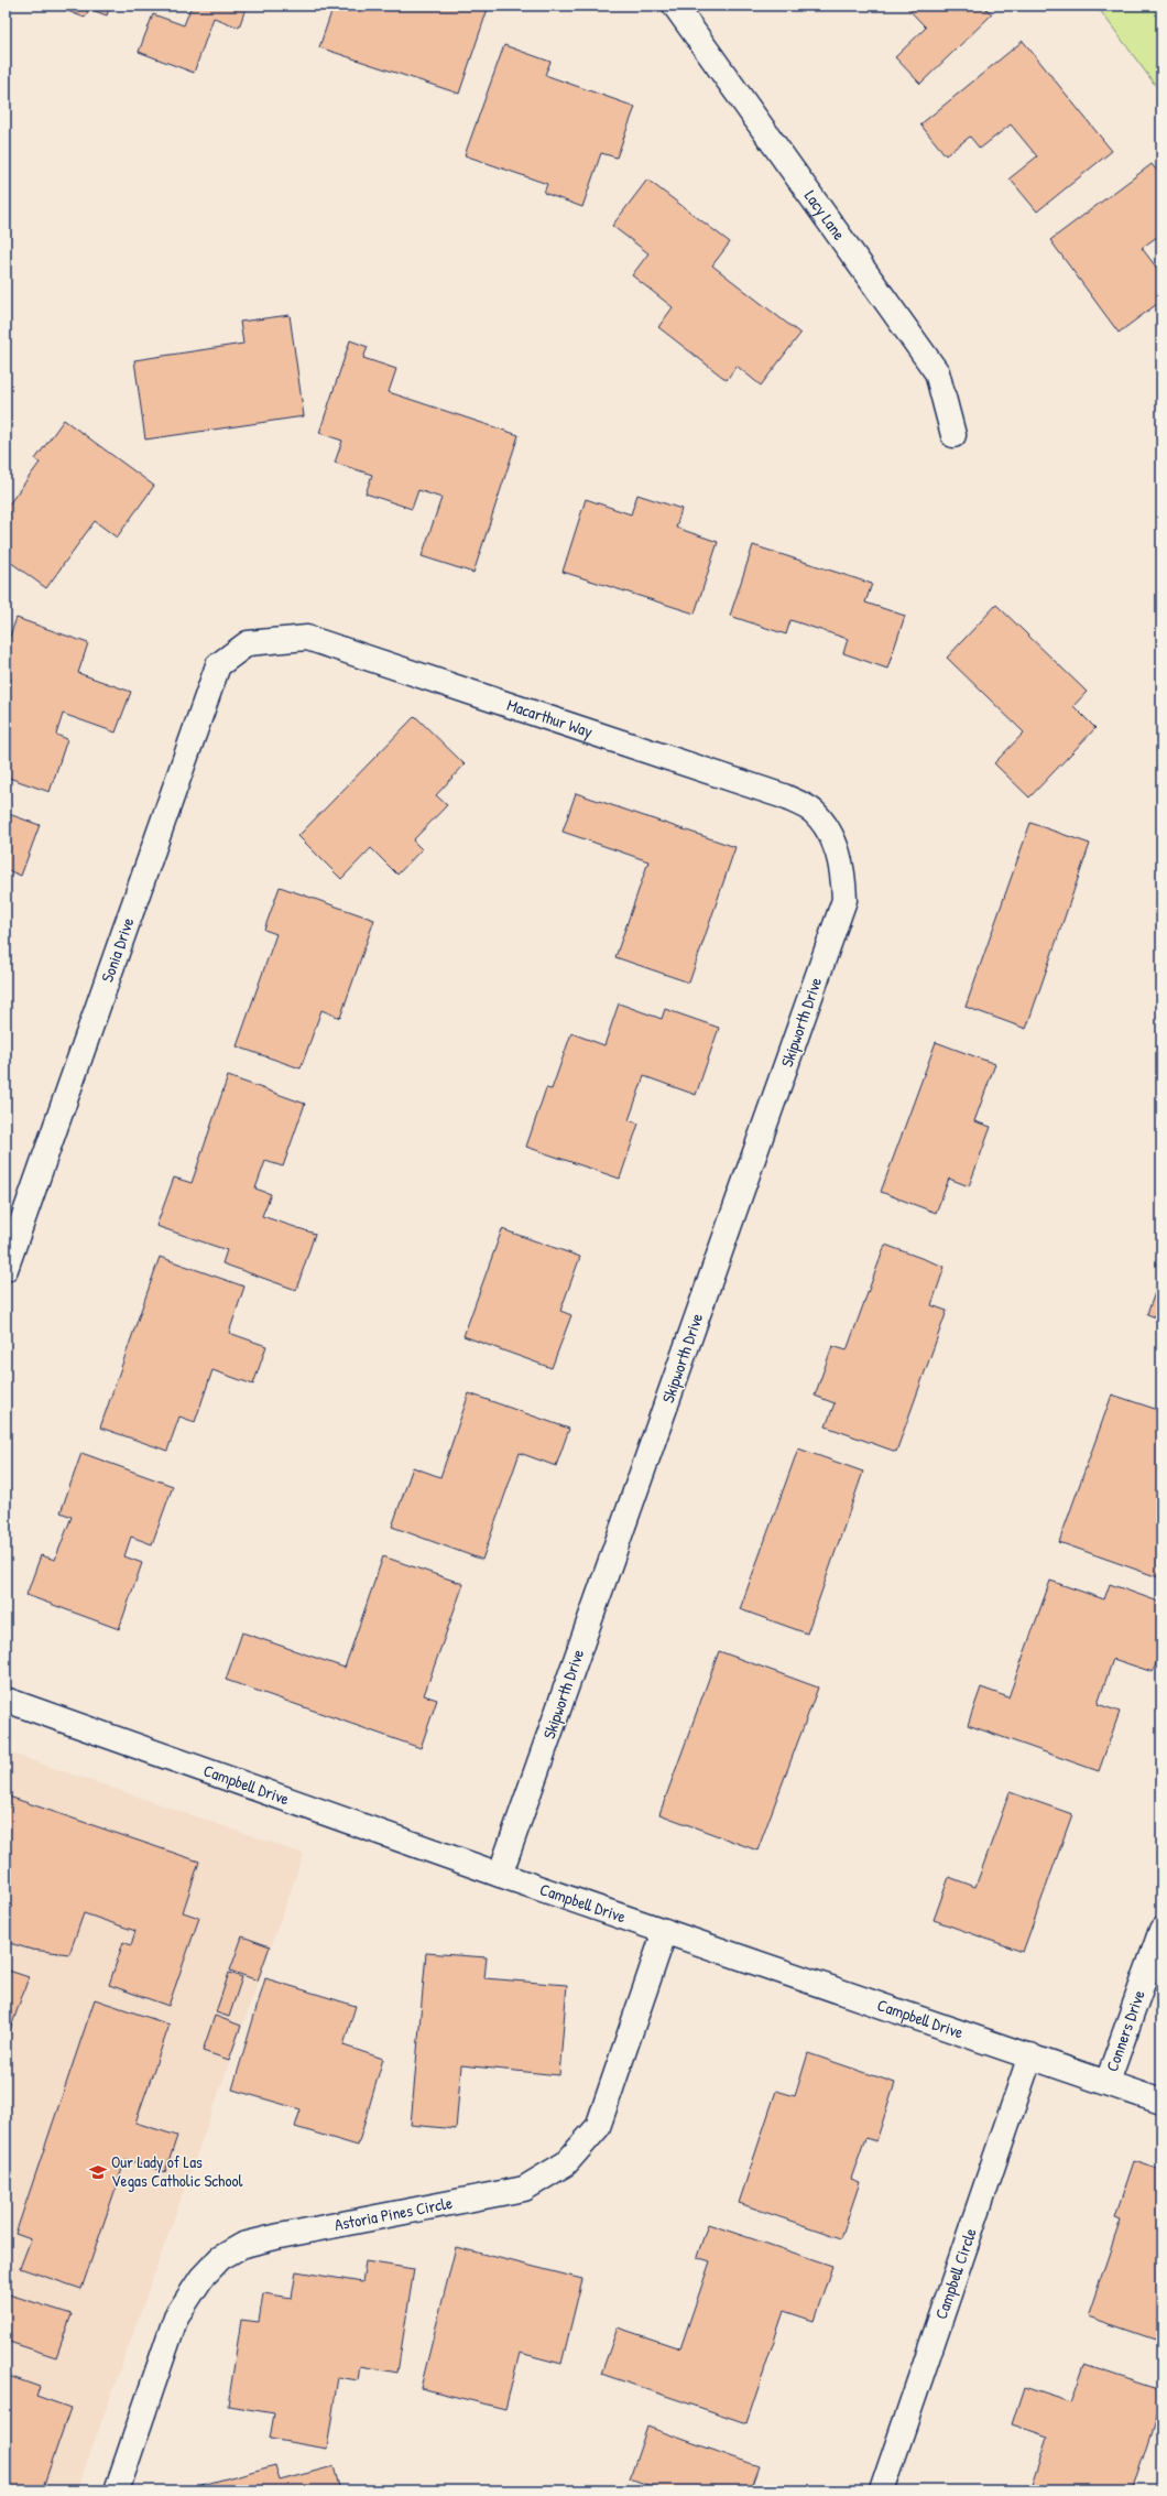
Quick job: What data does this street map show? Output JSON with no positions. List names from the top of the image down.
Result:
{
  "streets": {
    "street": [
      "Lacy Lane",
      "Macarthur Way",
      "Sonia Drive",
      "Skipworth Drive",
      "Campbell Drive",
      "Conners Drive",
      "Astoria Pines Circle",
      "Campbell Circle"
    ]
  },
  "crossings": [
    ["Macarthur Way", "Sonia Drive"],
    ["Macarthur Way", "Skipworth Drive"],
    ["Skipworth Drive", "Campbell Drive"],
    ["Campbell Drive", "Conners Drive"],
    ["Campbell Drive", "Astoria Pines Circle"],
    ["Campbell Drive", "Campbell Circle"]
  ],
  "places": {
    "school or university": ["Our Lady of Las Vegas Catholic School"]
  }
}
